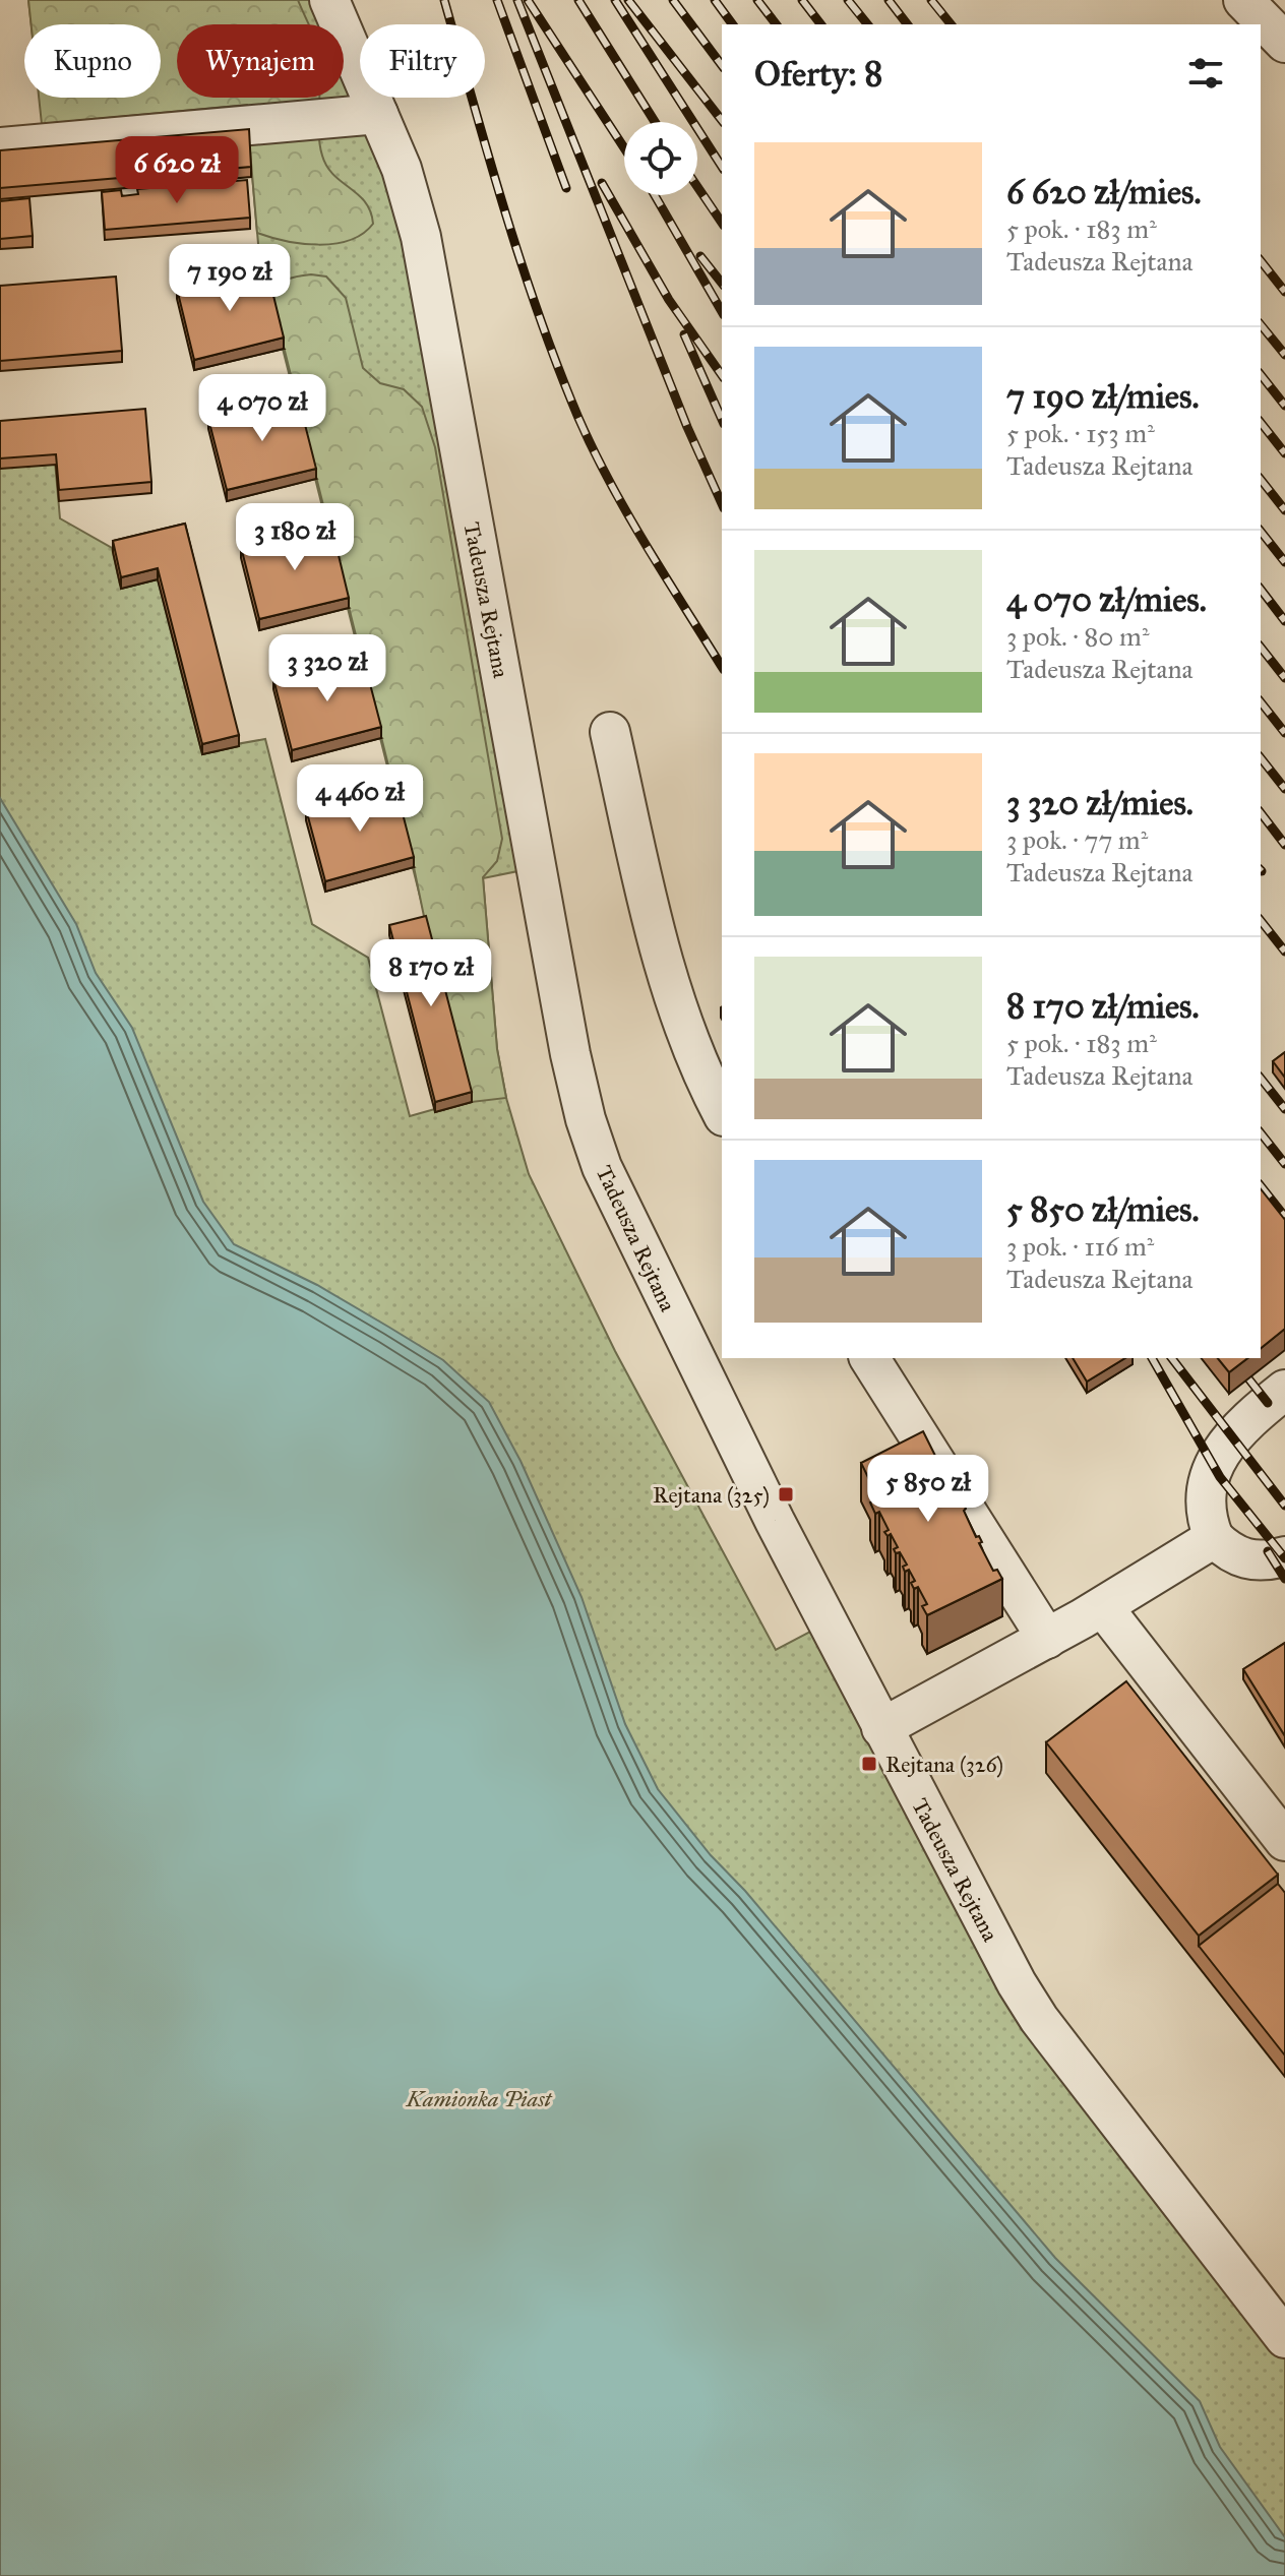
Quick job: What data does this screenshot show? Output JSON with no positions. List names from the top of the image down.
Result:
{
  "streets": {
    "street": ["Tadeusza Rejtana"]
  },
  "parks": ["Kamionka Piast"],
  "places": {
    "transit": ["Rejtana (325)", "Rejtana (326)"]
  },
  "page": {
    "chip": ["Kupno", "Wynajem", "Filtry"],
    "heading": "Oferty: 8",
    "list": [
      {
        "name": "6 620 zł/mies.",
        "note": "5 pok. · 183 m² · Tadeusza Rejtana"
      },
      {
        "name": "7 190 zł/mies.",
        "note": "5 pok. · 153 m² · Tadeusza Rejtana"
      },
      {
        "name": "4 070 zł/mies.",
        "note": "3 pok. · 80 m² · Tadeusza Rejtana"
      },
      {
        "name": "3 320 zł/mies.",
        "note": "3 pok. · 77 m² · Tadeusza Rejtana"
      },
      {
        "name": "8 170 zł/mies.",
        "note": "5 pok. · 183 m² · Tadeusza Rejtana"
      },
      {
        "name": "5 850 zł/mies.",
        "note": "3 pok. · 116 m² · Tadeusza Rejtana"
      }
    ],
    "price": [
      "6 620 zł",
      "7 190 zł",
      "4 070 zł",
      "3 180 zł",
      "3 320 zł",
      "4 460 zł",
      "8 170 zł",
      "5 850 zł"
    ]
  }
}
